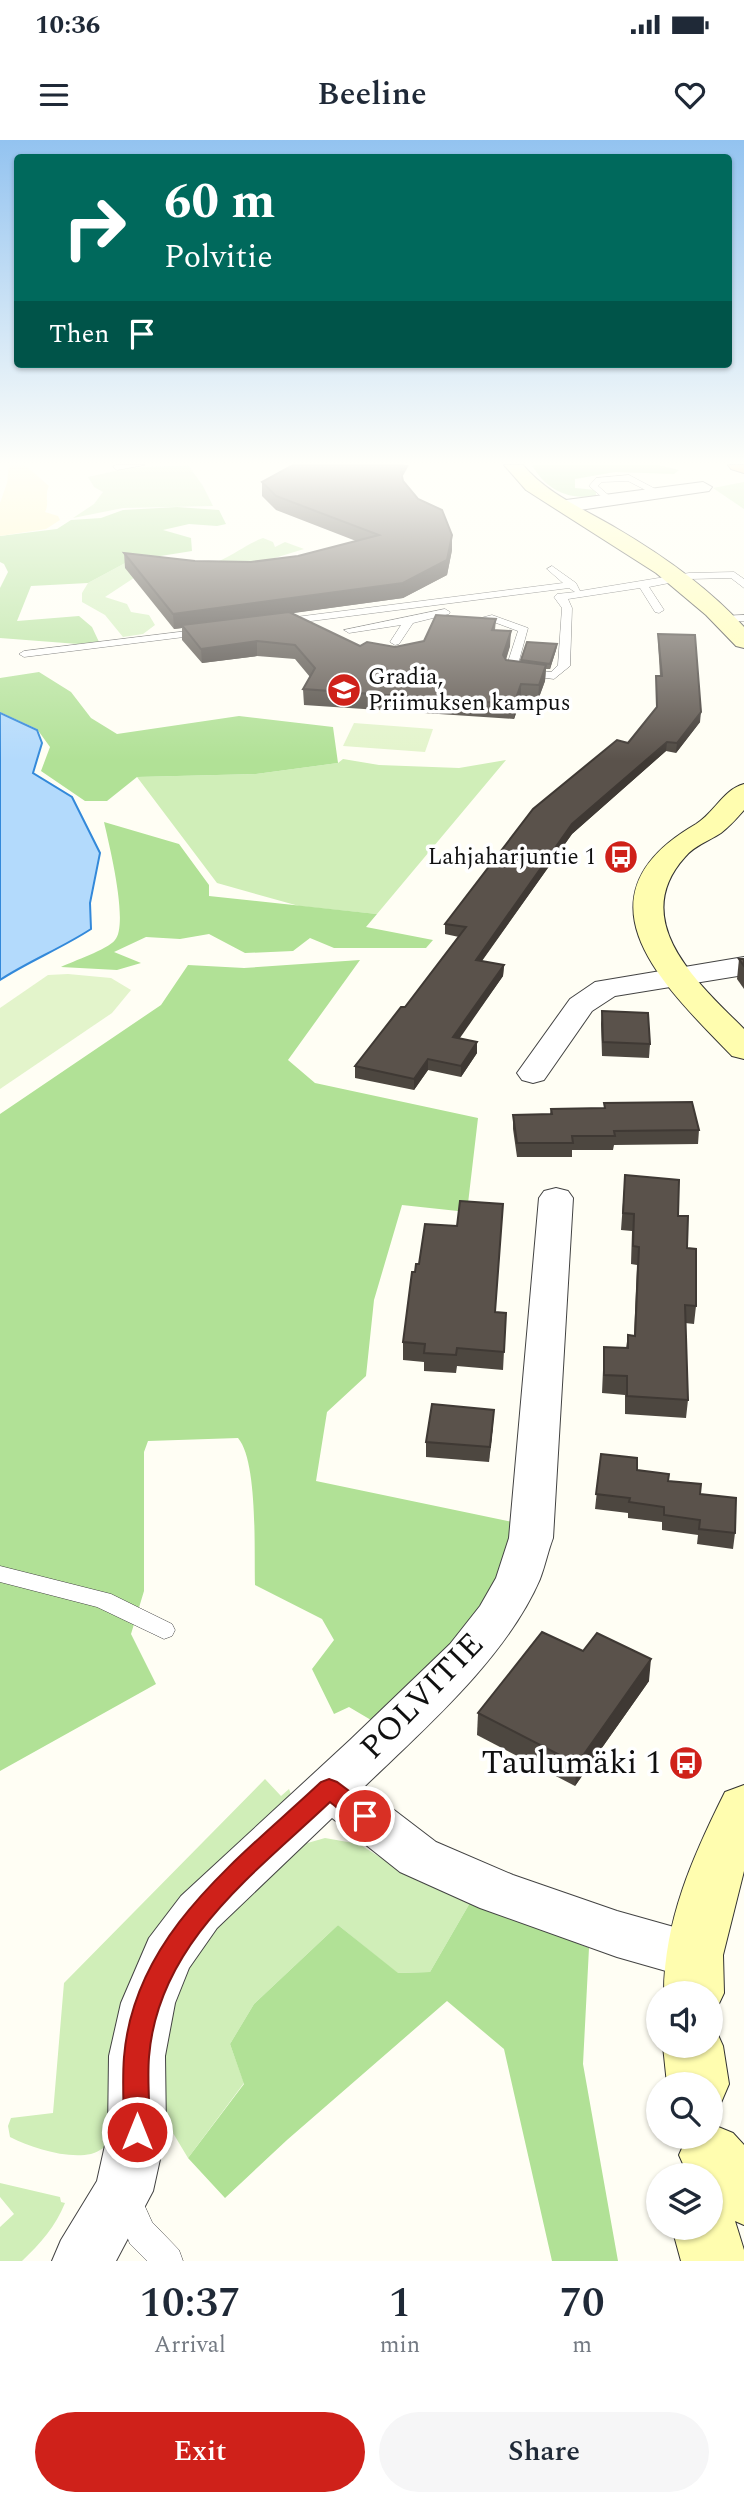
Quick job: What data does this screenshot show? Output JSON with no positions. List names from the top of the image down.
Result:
{
  "streets": {
    "street": ["POLVITIE"]
  },
  "places": {
    "school or university": ["Gradia, Priimuksen kampus"],
    "bus stop": ["Lahjaharjuntie 1", "Taulumäki 1"]
  },
  "page": {
    "status": "10:36",
    "header": "Beeline",
    "turn": ["60 m", "Polvitie"],
    "then": "Then",
    "eta": [
      "10:37",
      "Arrival",
      "1",
      "min",
      "70",
      "m"
    ],
    "buttons": ["Exit", "Share"]
  }
}
